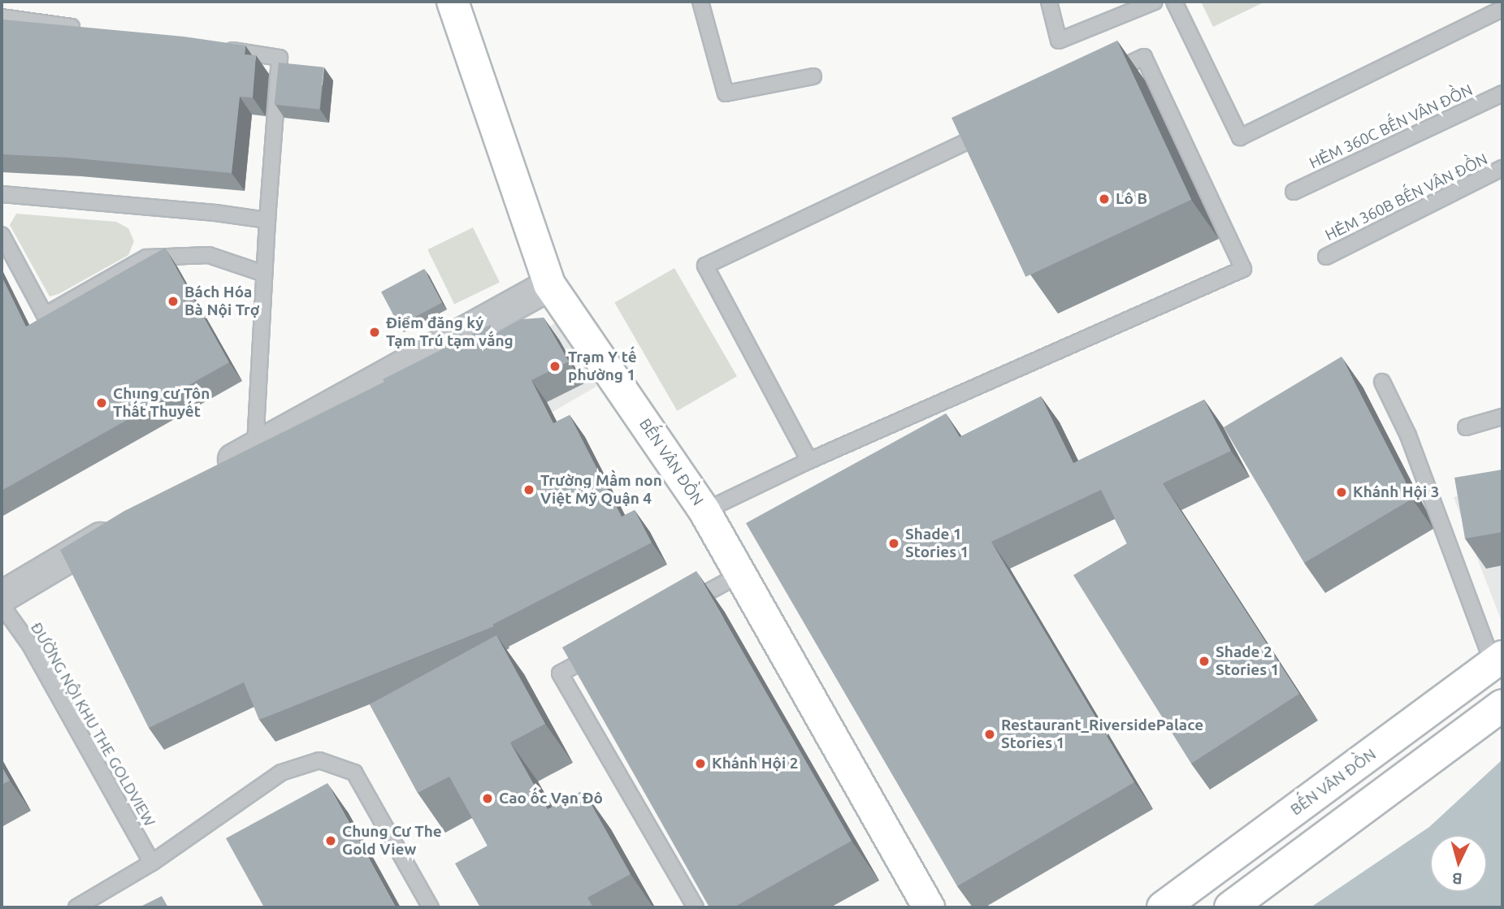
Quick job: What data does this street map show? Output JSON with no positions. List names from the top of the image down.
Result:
{
  "streets": {
    "main road": ["BẾN VÂN ĐỒN"],
    "lane": ["HẺM 360C BẾN VÂN ĐỒN", "HẺM 360B BẾN VÂN ĐỒN", "ĐƯỜNG NỘI KHU THE GOLDVIEW"]
  },
  "places": [
    "Lô B",
    "Bách Hóa Bà Nội Trợ",
    "Điểm đăng ký Tạm Trú tạm vắng",
    "Trạm Y tế phường 1",
    "Chung cư Tôn Thất Thuyết",
    "Trường Mầm non Việt Mỹ Quận 4",
    "Khánh Hội 3",
    "Shade 1 Stories 1",
    "Shade 2 Stories 1",
    "Restaurant_RiversidePalace Stories 1",
    "Khánh Hội 2",
    "Cao ốc Vạn Đô",
    "Chung Cư The Gold View"
  ],
  "north": "bottom"
}
